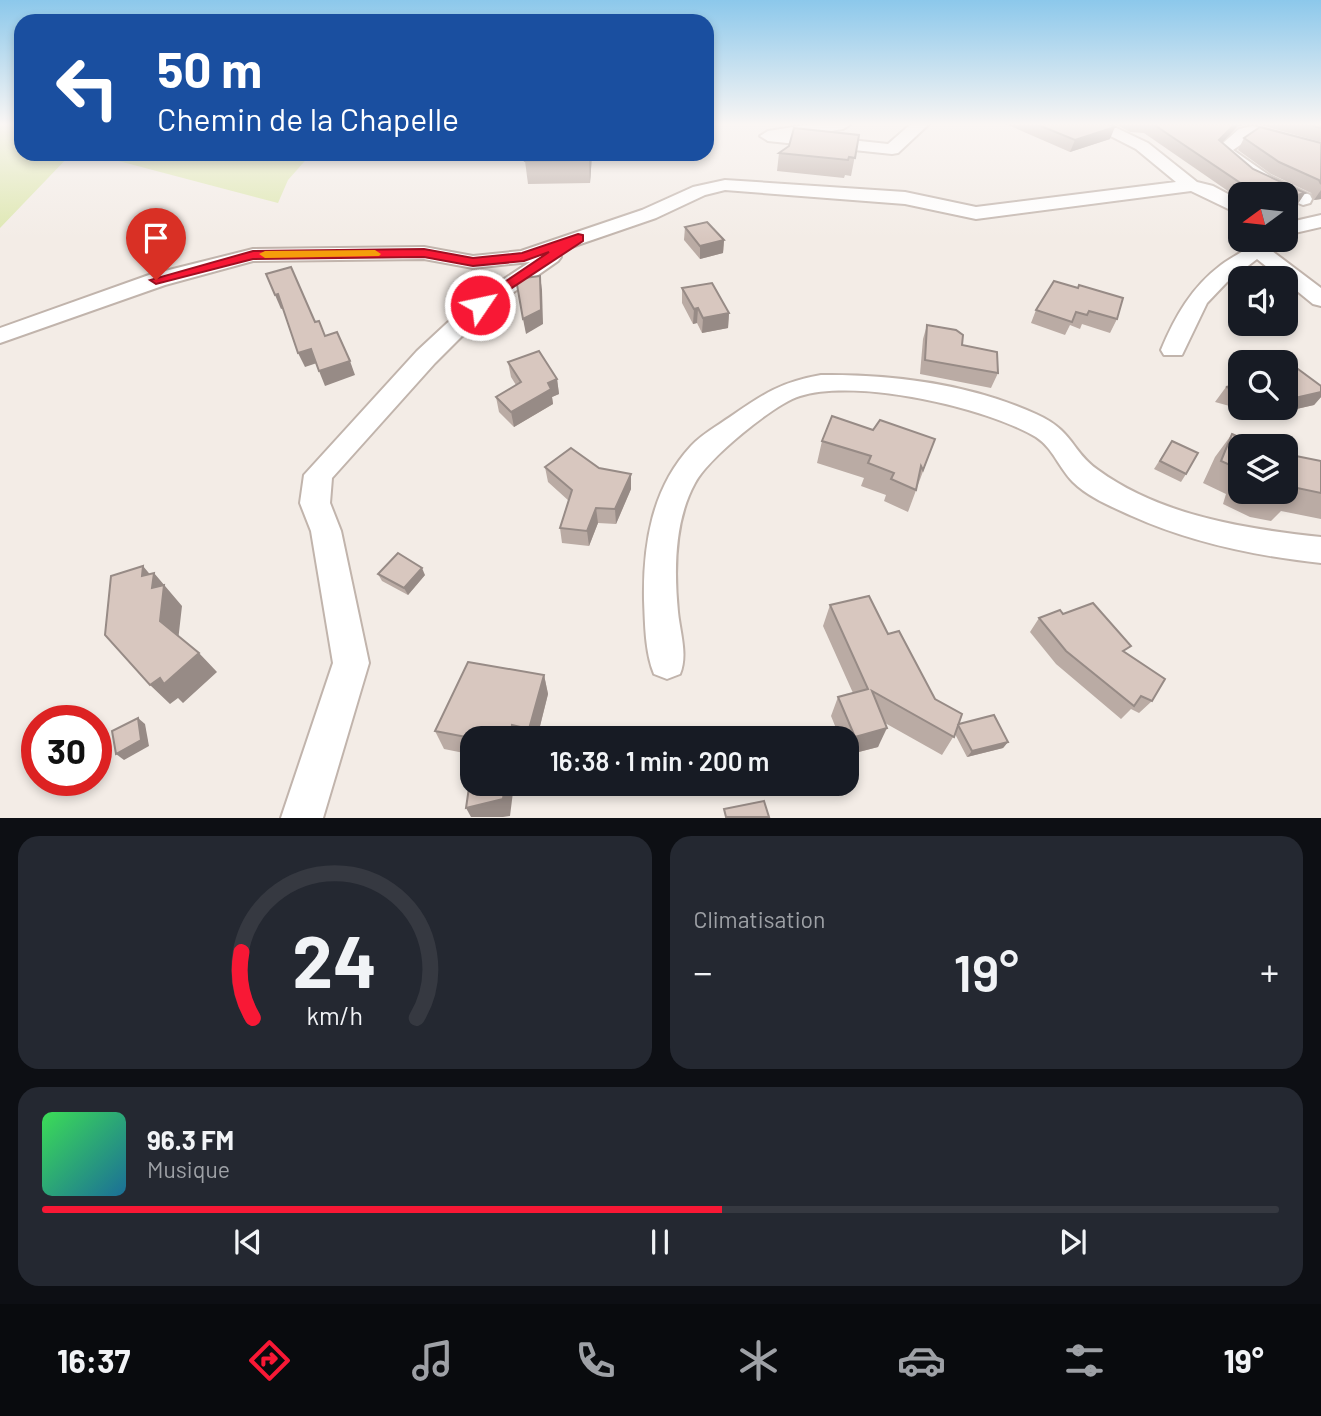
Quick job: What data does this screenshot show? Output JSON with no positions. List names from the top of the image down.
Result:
{
  "north": "left",
  "page": {
    "turn": ["50 m", "Chemin de la Chapelle"],
    "limit": "30",
    "trip": "16:38 · 1 min · 200 m",
    "tile": "Climatisation",
    "heat": ["−", "19°", "+"],
    "song": ["96.3 FM", "Musique"],
    "tabs": ["16:37", "19°"],
    "gauge": ["24", "km/h"]
  }
}
